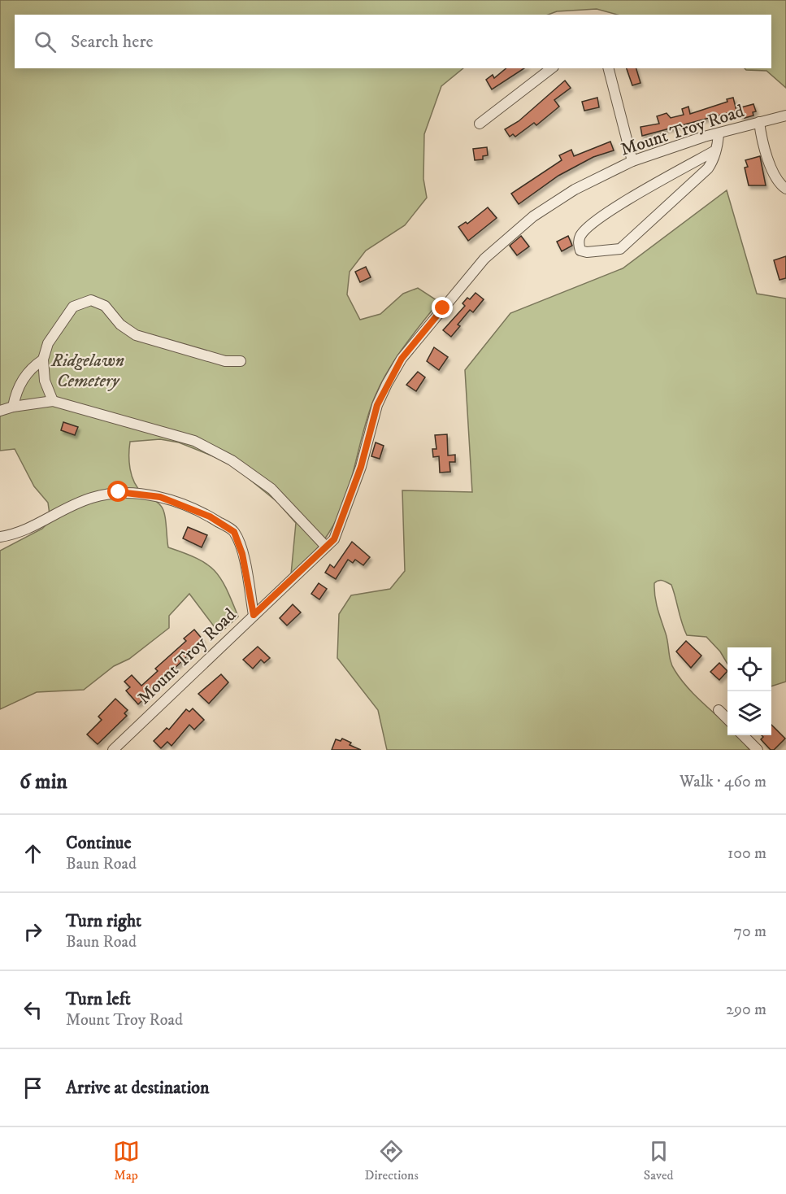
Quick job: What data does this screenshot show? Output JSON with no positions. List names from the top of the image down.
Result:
{
  "streets": {
    "street": ["Mount Troy Road"]
  },
  "parks": ["Ridgelawn Cemetery"],
  "page": {
    "search": "Search here",
    "heading": ["6 min", "Walk · 460 m"],
    "list": [
      ["Continue", "Baun Road", "100 m"],
      ["Turn right", "Baun Road", "70 m"],
      ["Turn left", "Mount Troy Road", "290 m"],
      "Arrive at destination"
    ],
    "nav": ["Map", "Directions", "Saved"]
  }
}
